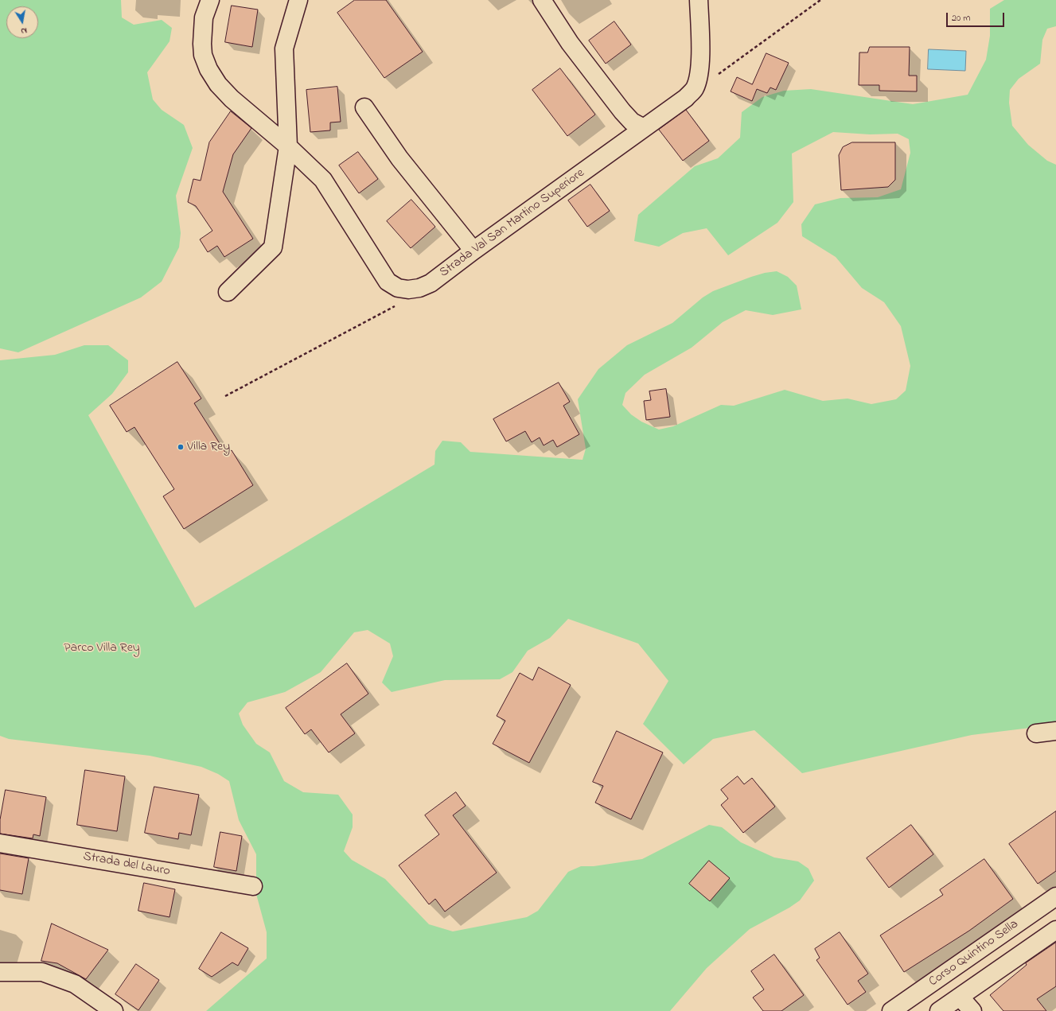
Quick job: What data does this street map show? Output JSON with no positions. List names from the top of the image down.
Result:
{
  "streets": {
    "street": ["Strada Val San Martino Superiore", "Strada del Lauro", "Corso Quintino Sella"]
  },
  "parks": ["Parco Villa Rey"],
  "places": ["Villa Rey"],
  "scale_bar": "20 m",
  "north": "bottom"
}
